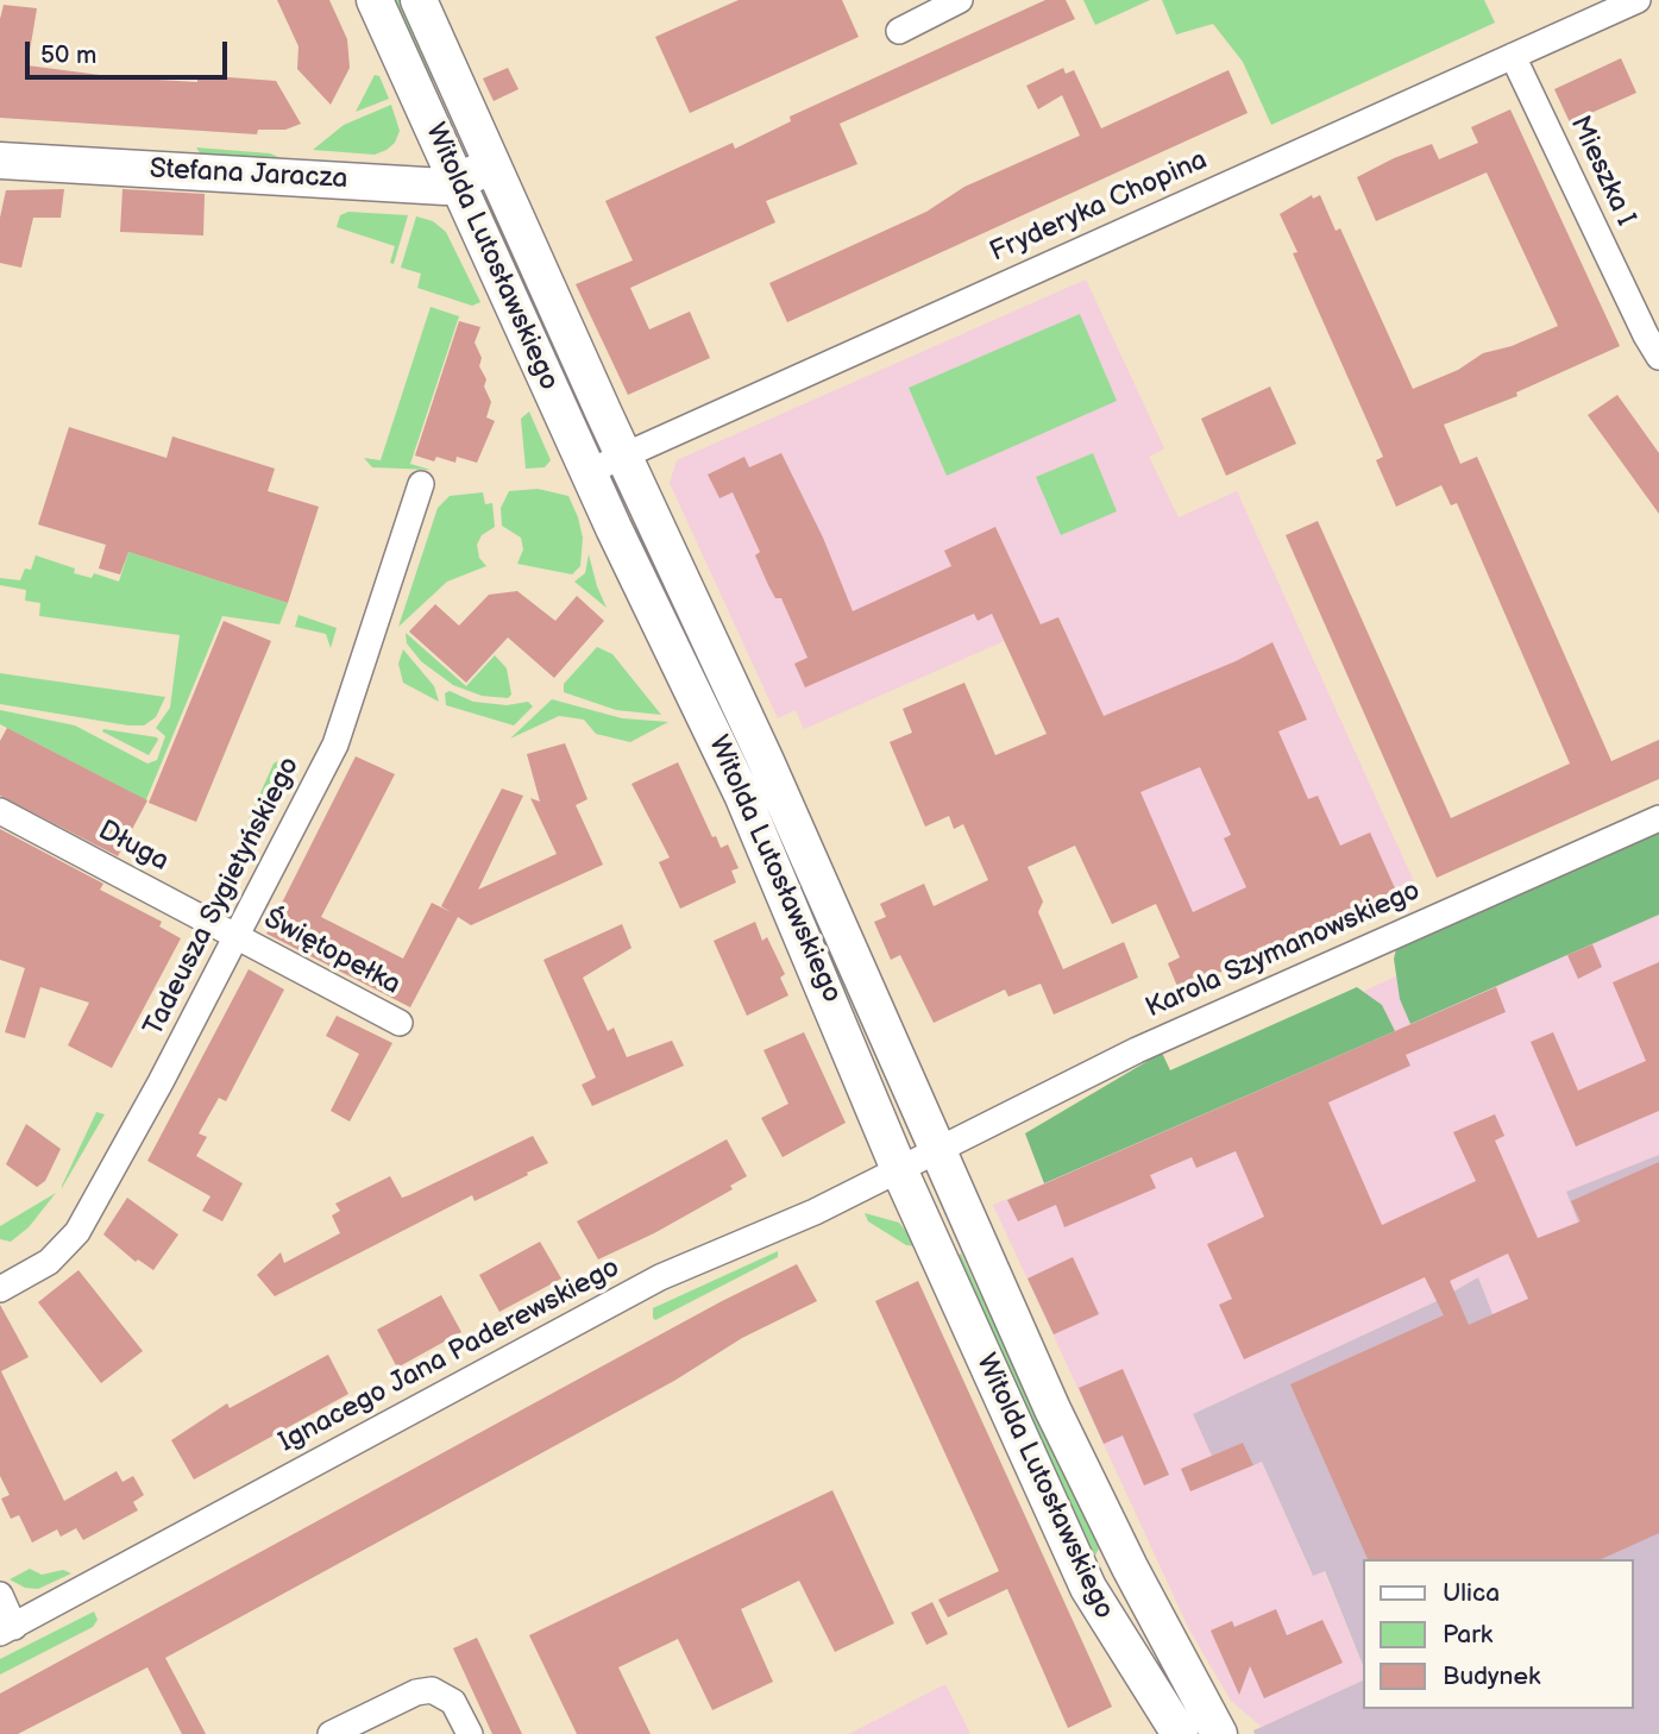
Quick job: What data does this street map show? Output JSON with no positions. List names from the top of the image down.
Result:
{
  "streets": {
    "main road": ["Stefana Jaracza", "Witolda Lutosławskiego"],
    "street": [
      "Mieszka I",
      "Fryderyka Chopina",
      "Długa",
      "Tadeusza Sygietyńskiego",
      "Karola Szymanowskiego",
      "Świętopełka",
      "Ignacego Jana Paderewskiego"
    ]
  },
  "crossings": [
    ["Mieszka I", "Fryderyka Chopina"],
    ["Stefana Jaracza", "Witolda Lutosławskiego"],
    ["Fryderyka Chopina", "Witolda Lutosławskiego"],
    ["Witolda Lutosławskiego", "Karola Szymanowskiego"],
    ["Witolda Lutosławskiego", "Ignacego Jana Paderewskiego"],
    ["Długa", "Tadeusza Sygietyńskiego"],
    ["Długa", "Świętopełka"],
    ["Tadeusza Sygietyńskiego", "Świętopełka"],
    ["Karola Szymanowskiego", "Ignacego Jana Paderewskiego"]
  ],
  "legend": ["Ulica", "Park", "Budynek"],
  "scale_bar": "50 m"
}
